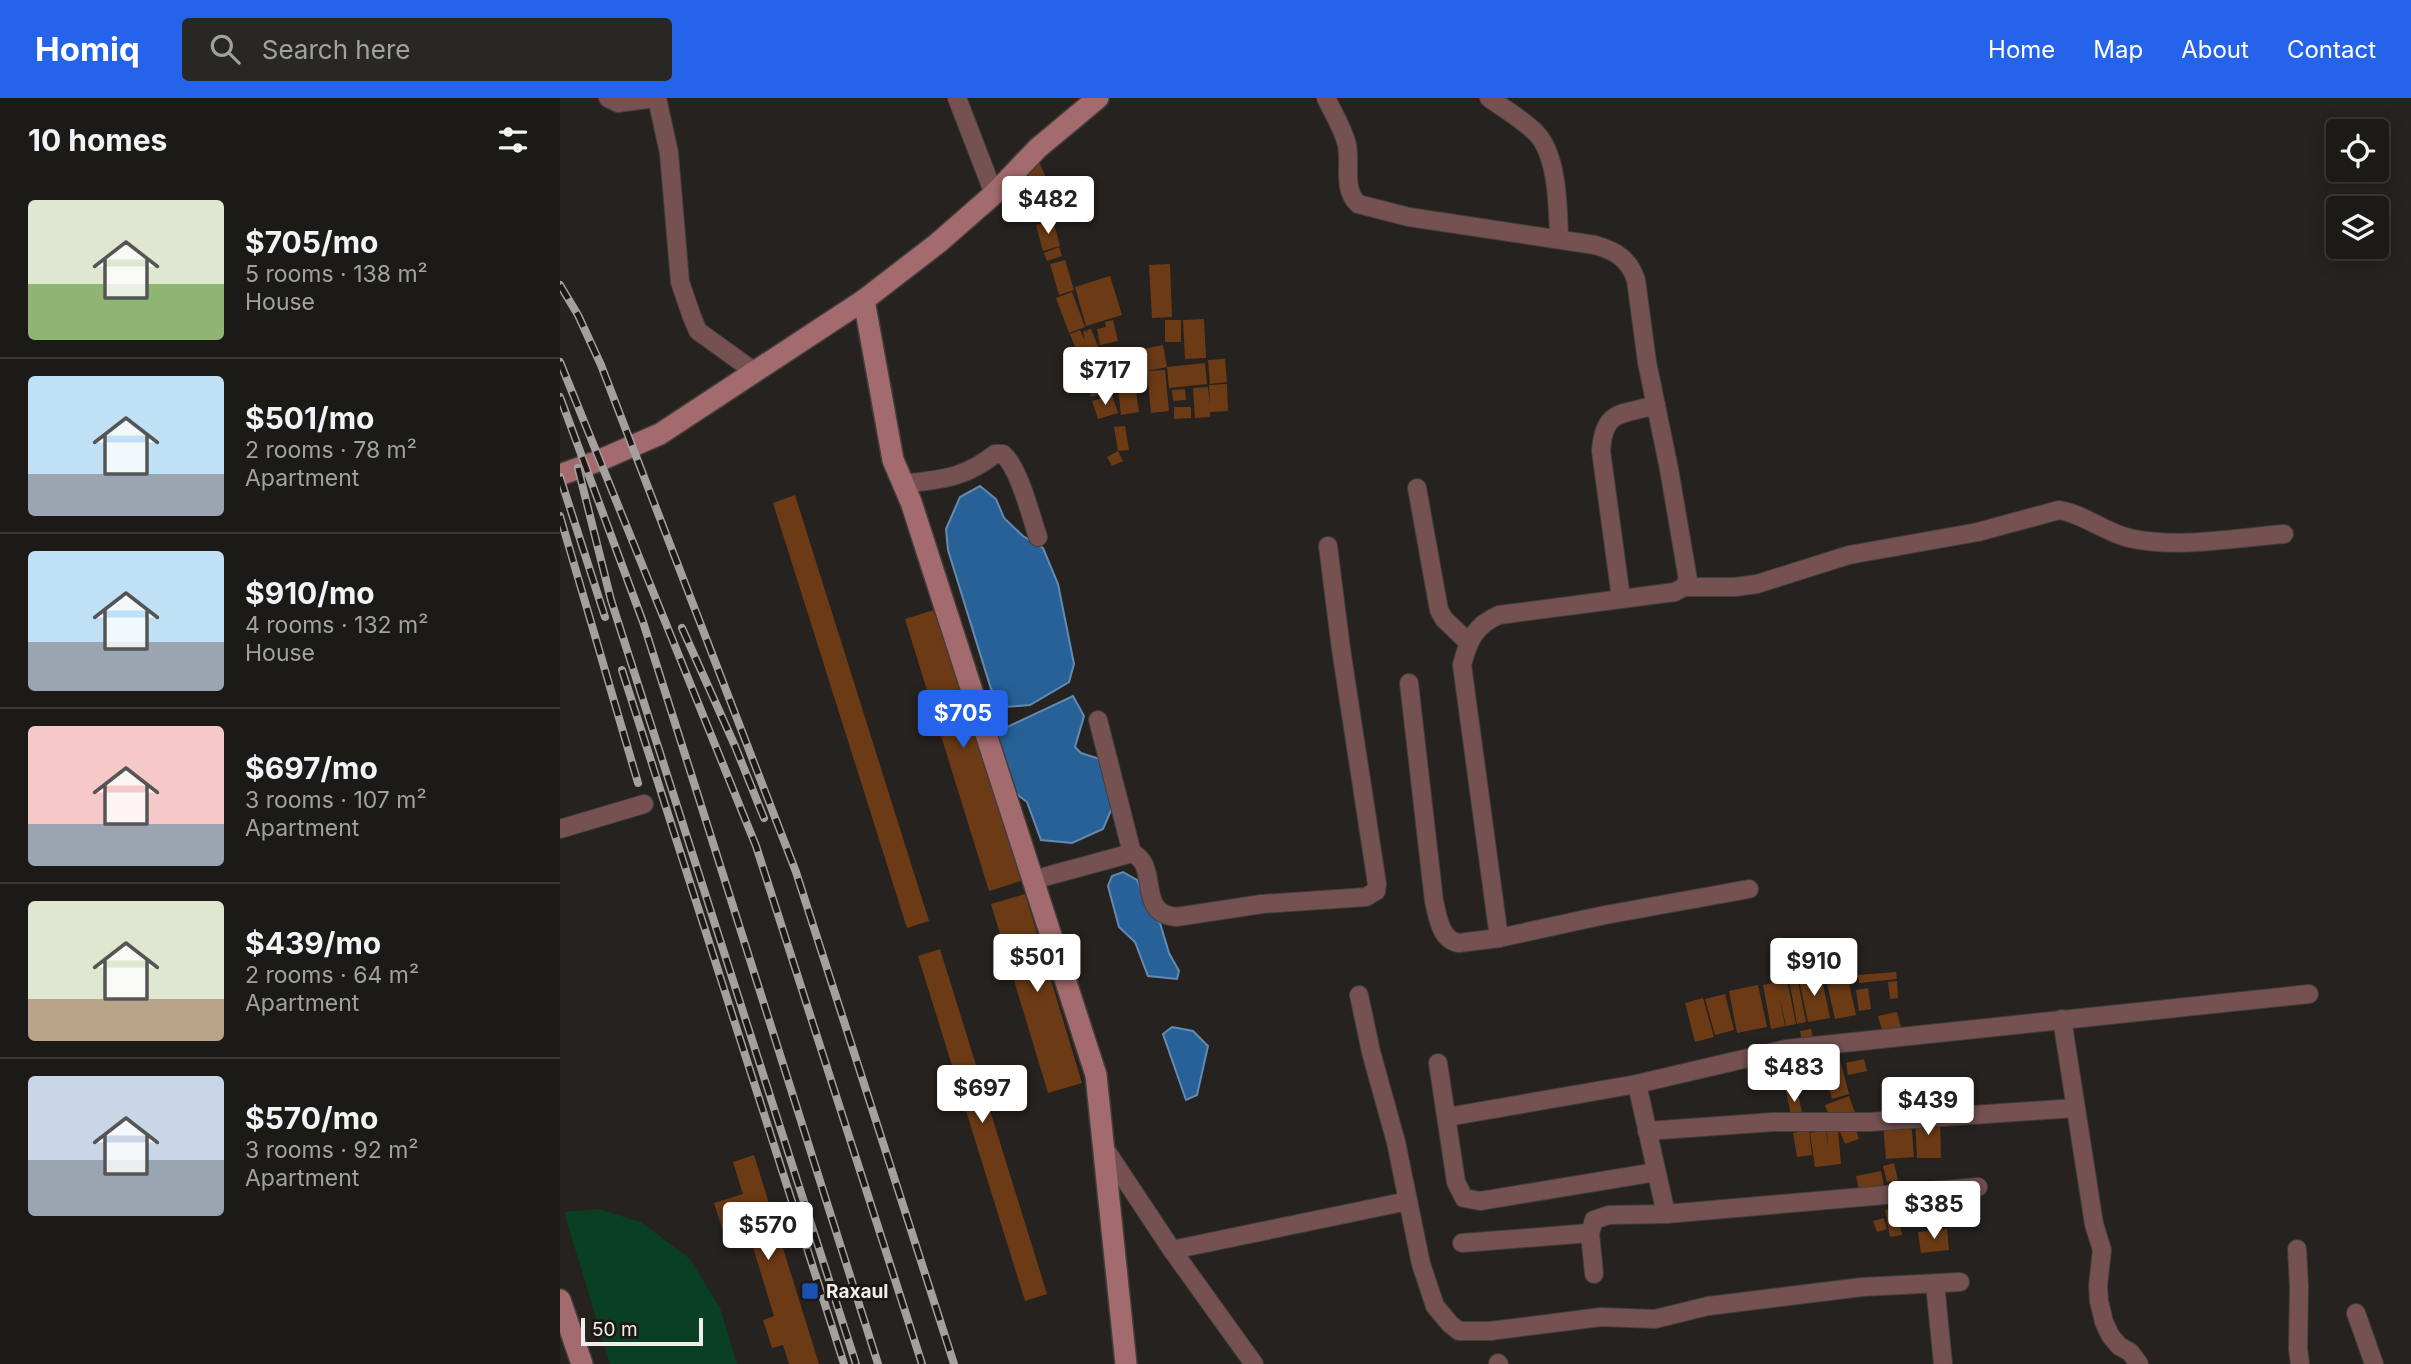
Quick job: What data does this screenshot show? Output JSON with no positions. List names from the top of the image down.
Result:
{
  "places": {
    "transit": ["Raxaul"]
  },
  "scale_bar": "50 m",
  "page": {
    "header": "Homiq",
    "search": "Search here",
    "nav": [
      "Home",
      "Map",
      "About",
      "Contact"
    ],
    "heading": "10 homes",
    "price": [
      "$482",
      "$717",
      "$705",
      "$501",
      "$910",
      "$483",
      "$697",
      "$439",
      "$385",
      "$570"
    ],
    "list": [
      {
        "name": "$705/mo",
        "note": "5 rooms · 138 m² · House"
      },
      {
        "name": "$501/mo",
        "note": "2 rooms · 78 m² · Apartment"
      },
      {
        "name": "$910/mo",
        "note": "4 rooms · 132 m² · House"
      },
      {
        "name": "$697/mo",
        "note": "3 rooms · 107 m² · Apartment"
      },
      {
        "name": "$439/mo",
        "note": "2 rooms · 64 m² · Apartment"
      },
      {
        "name": "$570/mo",
        "note": "3 rooms · 92 m² · Apartment"
      }
    ],
    "scale": "50 m"
  }
}
